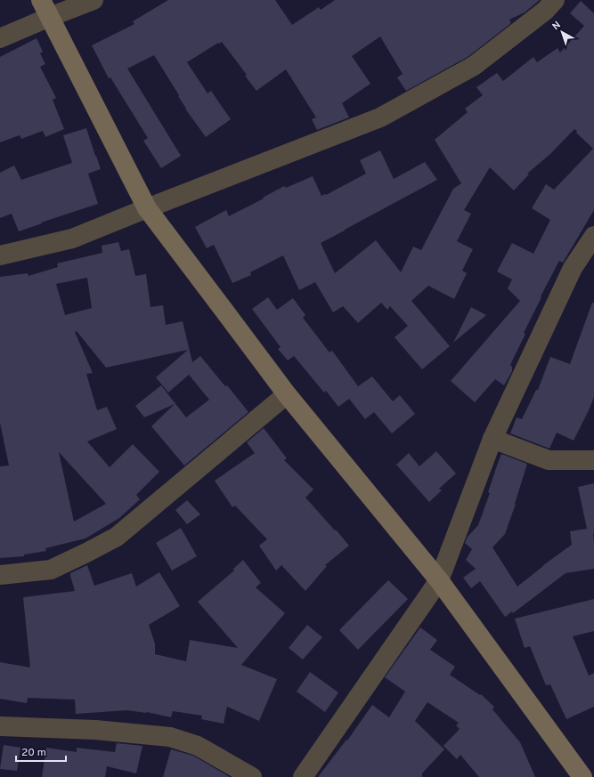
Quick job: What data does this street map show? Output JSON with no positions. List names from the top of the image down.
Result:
{
  "scale_bar": "20 m",
  "north": "top left"
}
